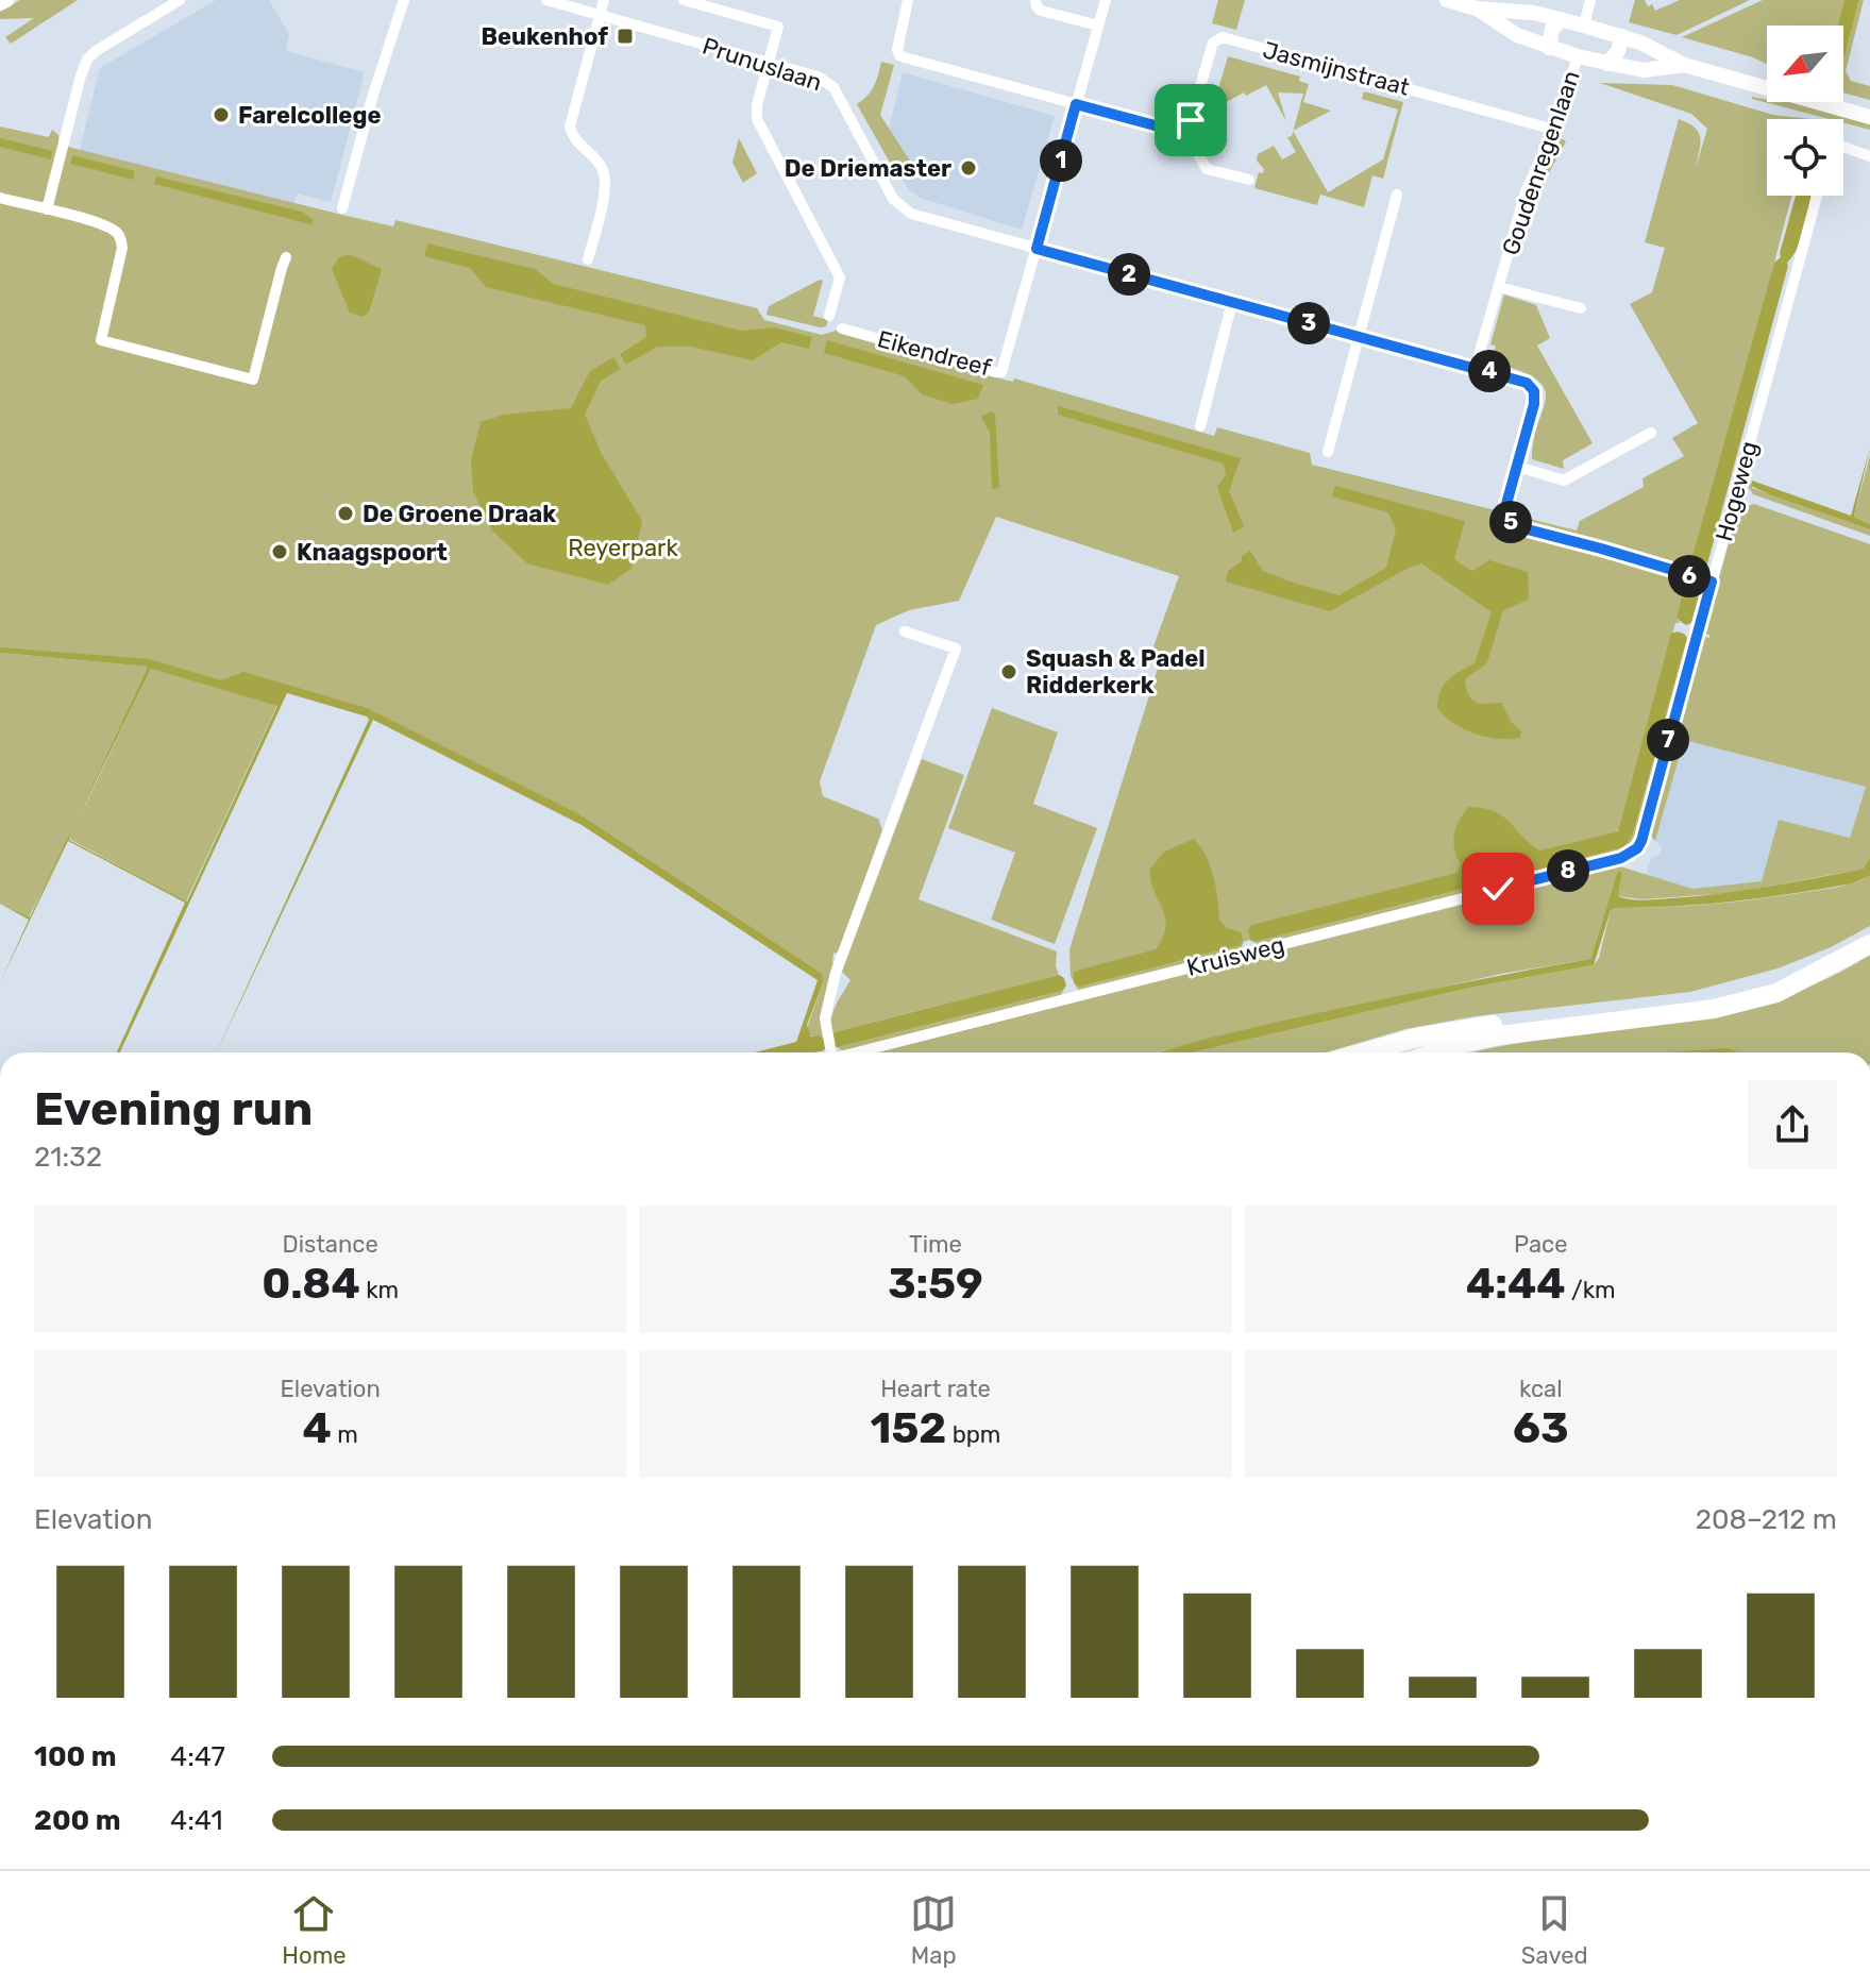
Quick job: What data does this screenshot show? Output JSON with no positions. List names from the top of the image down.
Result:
{
  "streets": {
    "street": [
      "Prunuslaan",
      "Jasmijnstraat",
      "Goudenregenlaan",
      "Eikendreef",
      "Hogeweg",
      "Kruisweg"
    ]
  },
  "crossings": [
    ["Prunuslaan", "Goudenregenlaan"],
    ["Prunuslaan", "Eikendreef"],
    ["Prunuslaan", "Hogeweg"],
    ["Jasmijnstraat", "Goudenregenlaan"],
    ["Hogeweg", "Kruisweg"]
  ],
  "parks": ["Reyerpark"],
  "places": {
    "transit": ["Beukenhof"],
    "other": [
      "Farelcollege",
      "De Driemaster",
      "De Groene Draak",
      "Knaagspoort",
      "Squash & Padel Ridderkerk"
    ]
  },
  "north": "bottom left",
  "page": {
    "pins": [
      "1",
      "2",
      "3",
      "4",
      "5",
      "6",
      "7",
      "8"
    ],
    "heading": ["Evening run", "21:32"],
    "stats": [
      ["Distance", "0.84 km"],
      ["Time", "3:59"],
      ["Pace", "4:44 /km"],
      ["Elevation", "4 m"],
      ["Heart rate", "152 bpm"],
      ["kcal", "63"]
    ],
    "chart": ["Elevation", "208–212 m"],
    "list": [
      {
        "name": "100 m",
        "note": "4:47"
      },
      {
        "name": "200 m",
        "note": "4:41"
      }
    ],
    "tabs": ["Home", "Map", "Saved"]
  }
}
